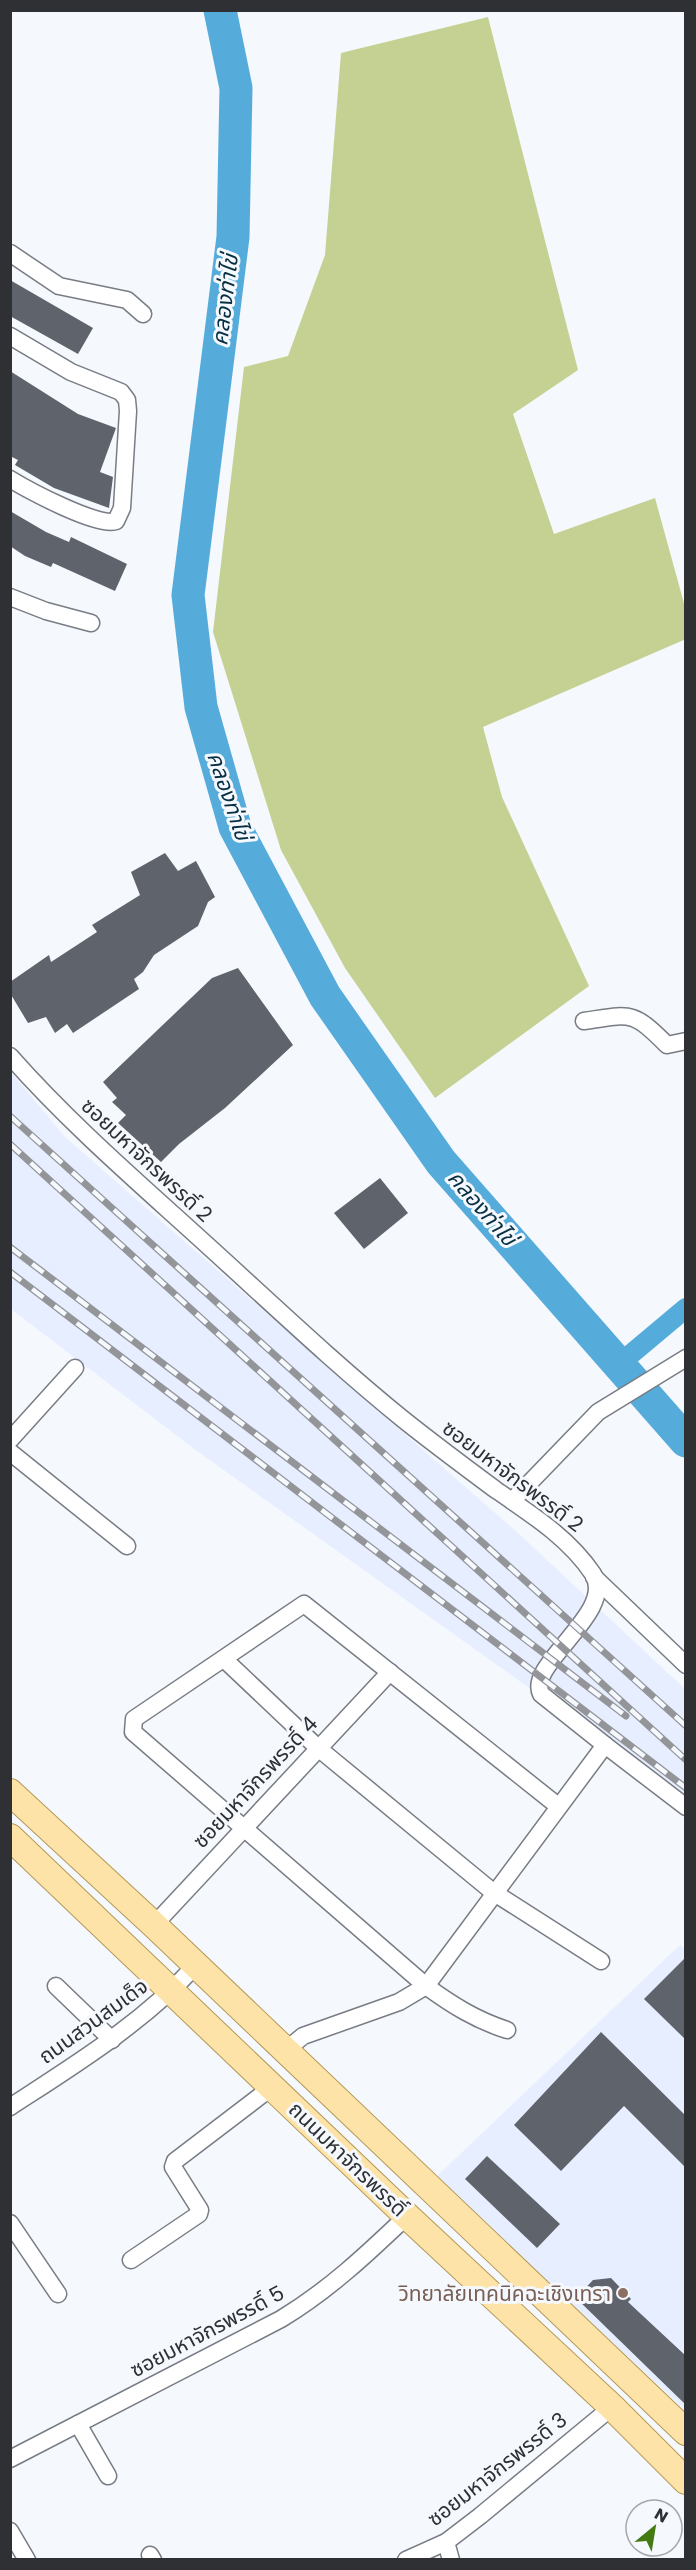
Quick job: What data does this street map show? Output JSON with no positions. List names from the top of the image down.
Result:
{
  "streets": {
    "main road": ["ถนนมหาจักรพรรดิ์"],
    "street": [
      "ซอยมหาจักรพรรดิ์ 2",
      "ซอยมหาจักรพรรดิ์ 4",
      "ถนนสวนสมเด็จ",
      "ซอยมหาจักรพรรดิ์ 5",
      "ซอยมหาจักรพรรดิ์ 3"
    ]
  },
  "crossings": [
    ["ซอยมหาจักรพรรดิ์ 4", "ถนนมหาจักรพรรดิ์"],
    ["ถนนสวนสมเด็จ", "ถนนมหาจักรพรรดิ์"],
    ["ถนนมหาจักรพรรดิ์", "ซอยมหาจักรพรรดิ์ 5"],
    ["ถนนมหาจักรพรรดิ์", "ซอยมหาจักรพรรดิ์ 3"]
  ],
  "water": ["คลองท่าไข่"],
  "places": ["วิทยาลัยเทคนิคฉะเชิงเทรา"],
  "north": "top right"
}
